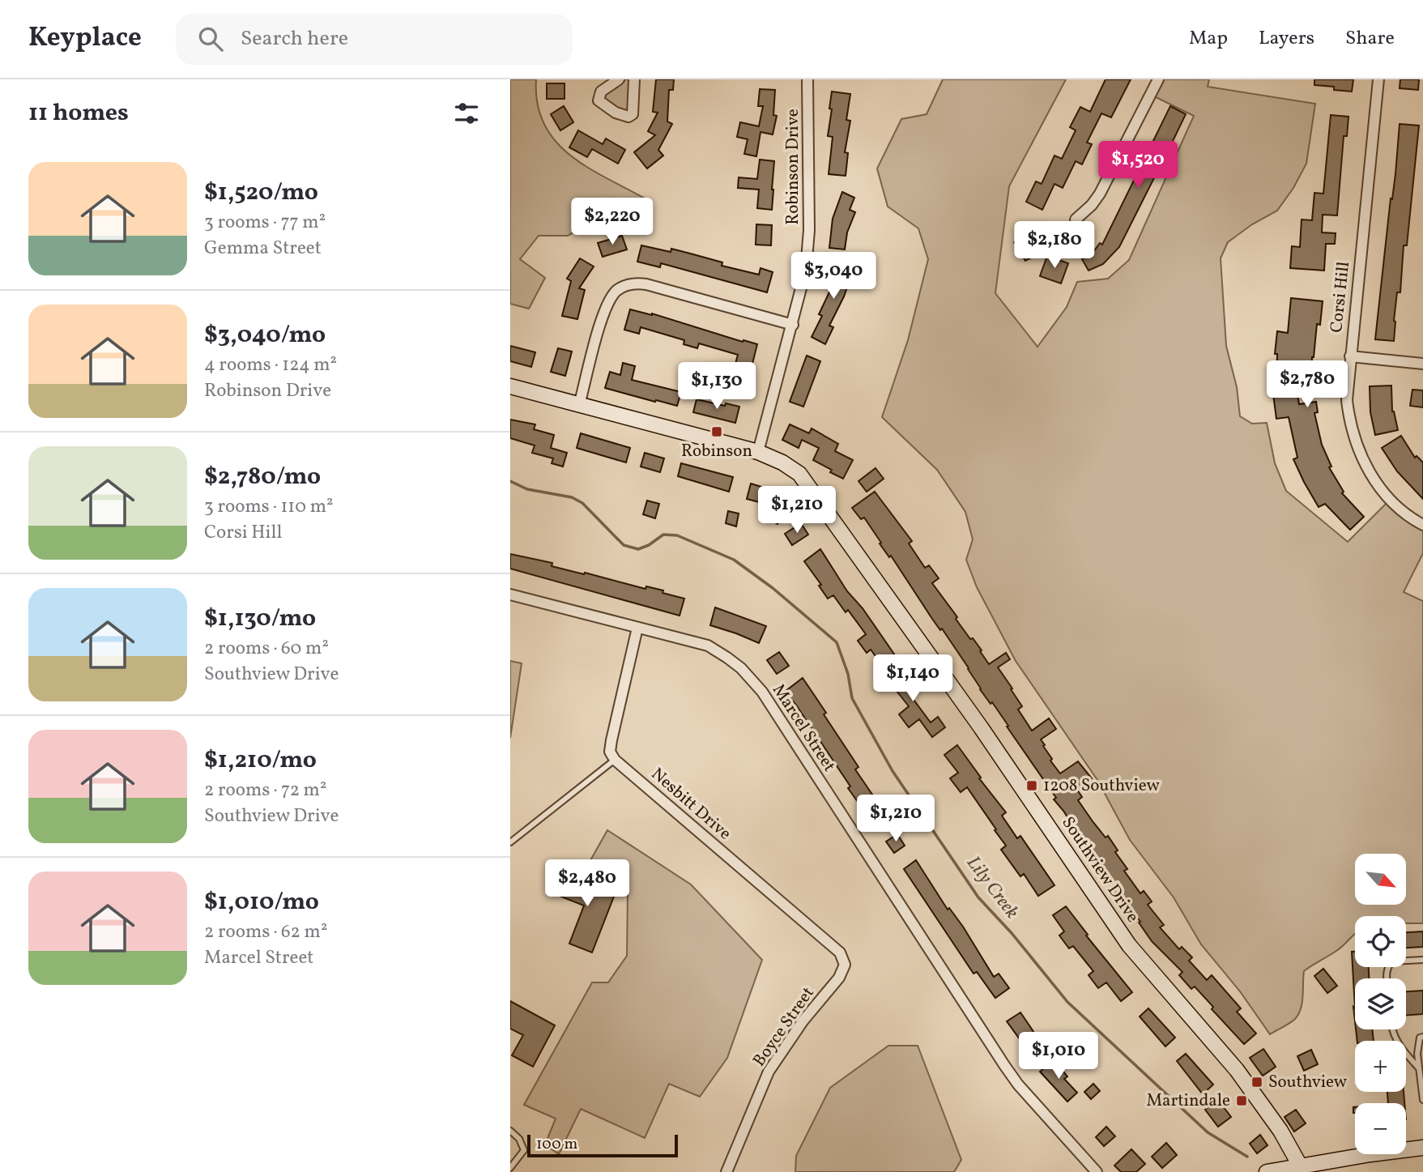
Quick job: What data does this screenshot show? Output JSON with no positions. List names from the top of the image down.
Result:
{
  "streets": {
    "street": [
      "Robinson Drive",
      "Corsi Hill",
      "Marcel Street",
      "Nesbitt Drive",
      "Southview Drive",
      "Boyce Street"
    ]
  },
  "crossings": [
    ["Robinson Drive", "Southview Drive"],
    ["Nesbitt Drive", "Boyce Street"]
  ],
  "water": ["Lily Creek"],
  "places": {
    "transit": [
      "Robinson",
      "1208 Southview",
      "Southview",
      "Martindale"
    ]
  },
  "scale_bar": "100 m",
  "north": "bottom right",
  "page": {
    "header": "Keyplace",
    "search": "Search here",
    "nav": ["Map", "Layers", "Share"],
    "heading": "11 homes",
    "price": [
      "$1,520",
      "$2,220",
      "$2,180",
      "$3,040",
      "$2,780",
      "$1,130",
      "$1,210",
      "$1,140",
      "$1,210",
      "$2,480",
      "$1,010"
    ],
    "list": [
      {
        "name": "$1,520/mo",
        "note": "3 rooms · 77 m² · Gemma Street"
      },
      {
        "name": "$3,040/mo",
        "note": "4 rooms · 124 m² · Robinson Drive"
      },
      {
        "name": "$2,780/mo",
        "note": "3 rooms · 110 m² · Corsi Hill"
      },
      {
        "name": "$1,130/mo",
        "note": "2 rooms · 60 m² · Southview Drive"
      },
      {
        "name": "$1,210/mo",
        "note": "2 rooms · 72 m² · Southview Drive"
      },
      {
        "name": "$1,010/mo",
        "note": "2 rooms · 62 m² · Marcel Street"
      }
    ],
    "map_buttons": ["+", "−"],
    "scale": "100 m"
  }
}
